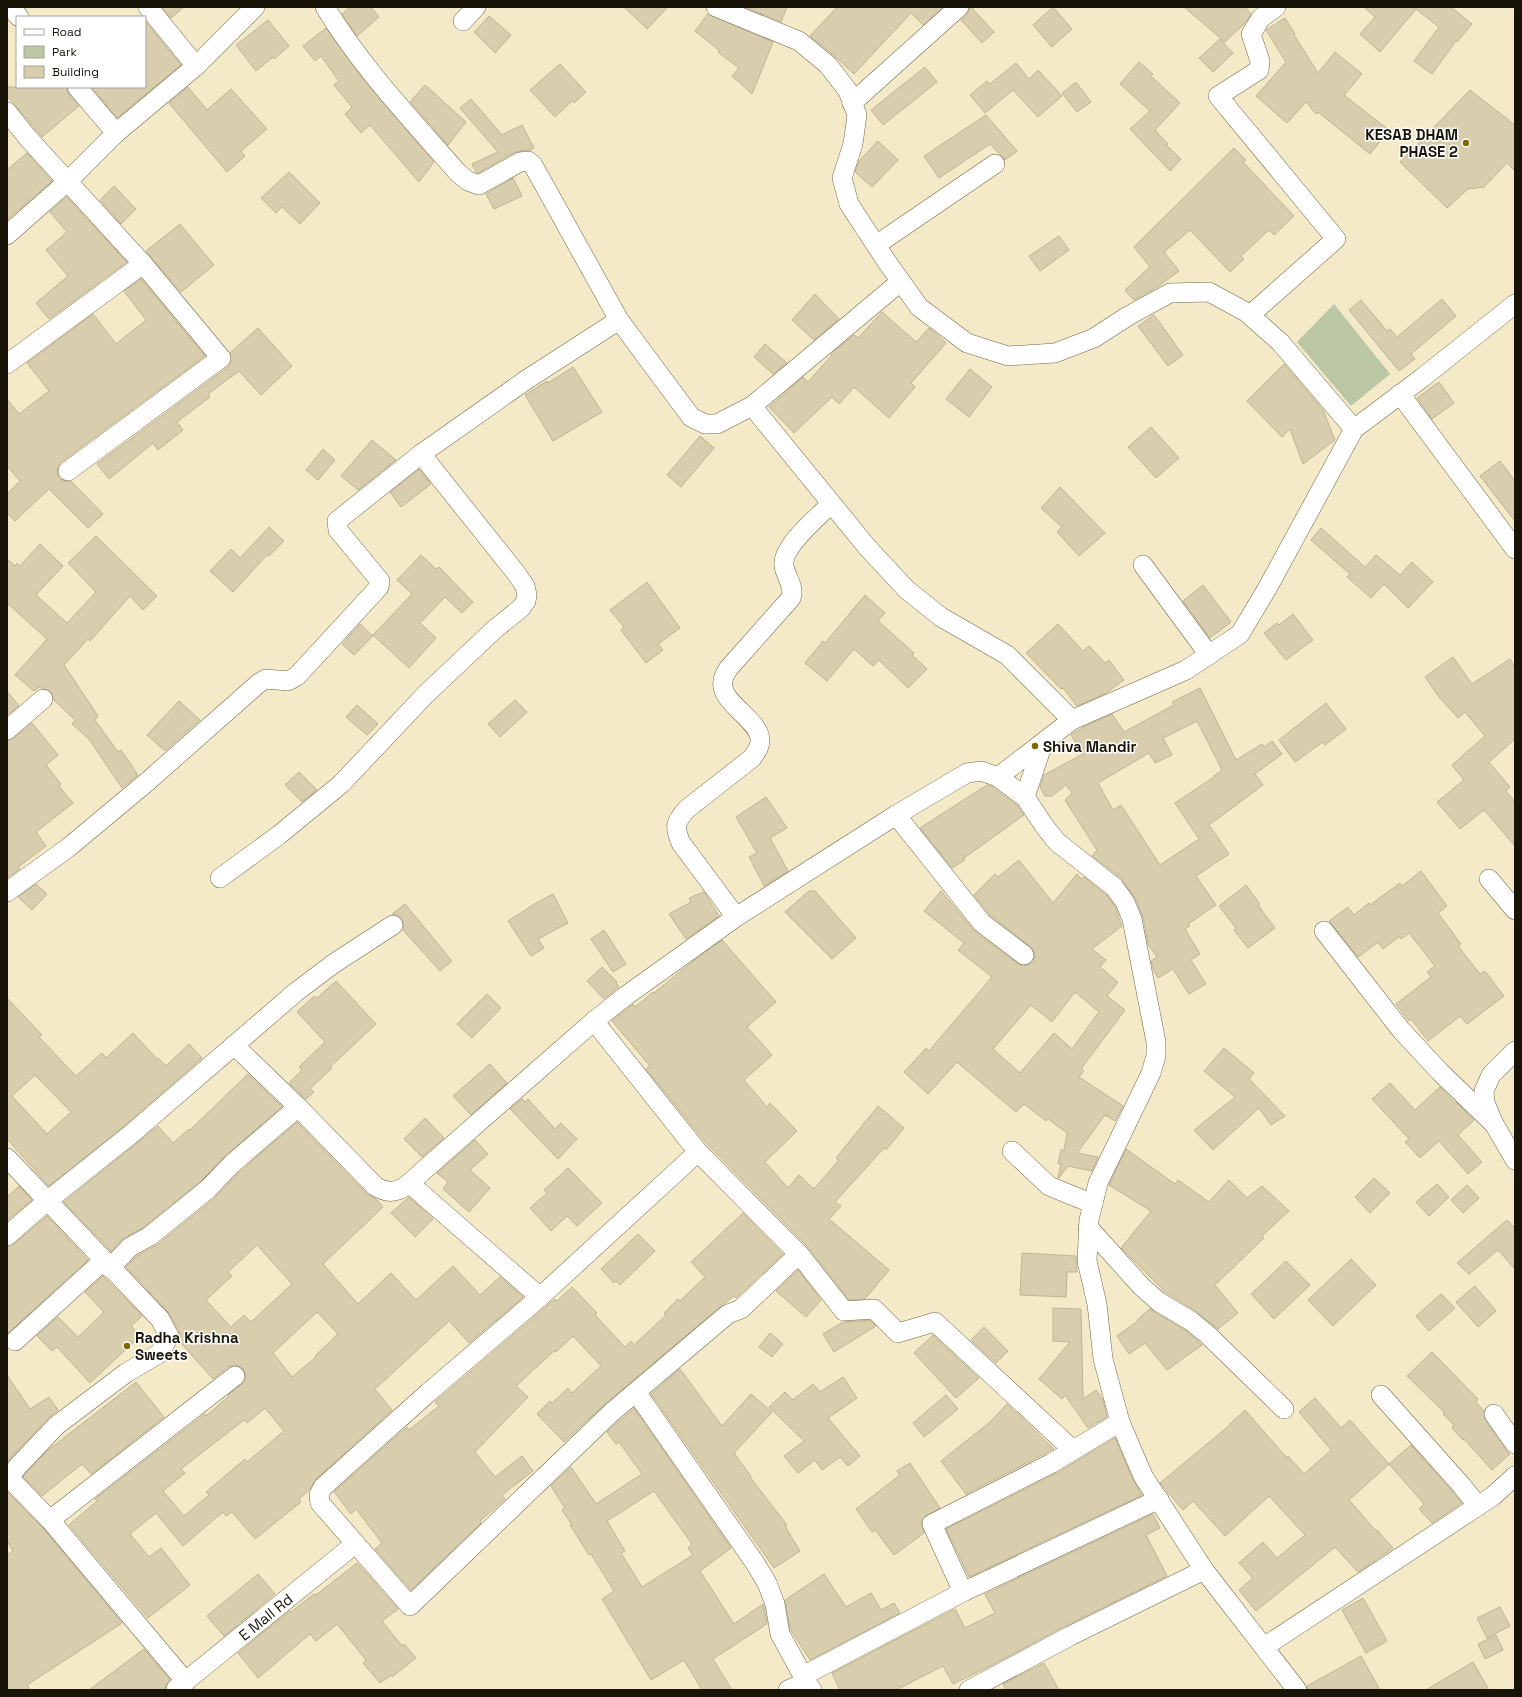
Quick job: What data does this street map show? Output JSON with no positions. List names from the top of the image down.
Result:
{
  "streets": {
    "street": ["E Mall Rd"]
  },
  "places": ["KESAB DHAM PHASE 2", "Shiva Mandir", "Radha Krishna Sweets"],
  "legend": ["Road", "Park", "Building"]
}
